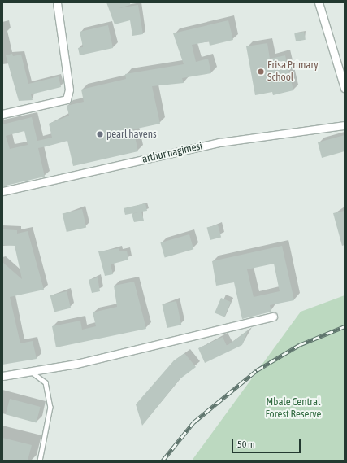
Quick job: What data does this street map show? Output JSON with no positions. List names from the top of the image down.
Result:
{
  "streets": {
    "street": ["arthur nagimesi"]
  },
  "parks": ["Mbale Central Forest Reserve"],
  "places": ["Erisa Primary School", "pearl havens"],
  "scale_bar": "50 m"
}
